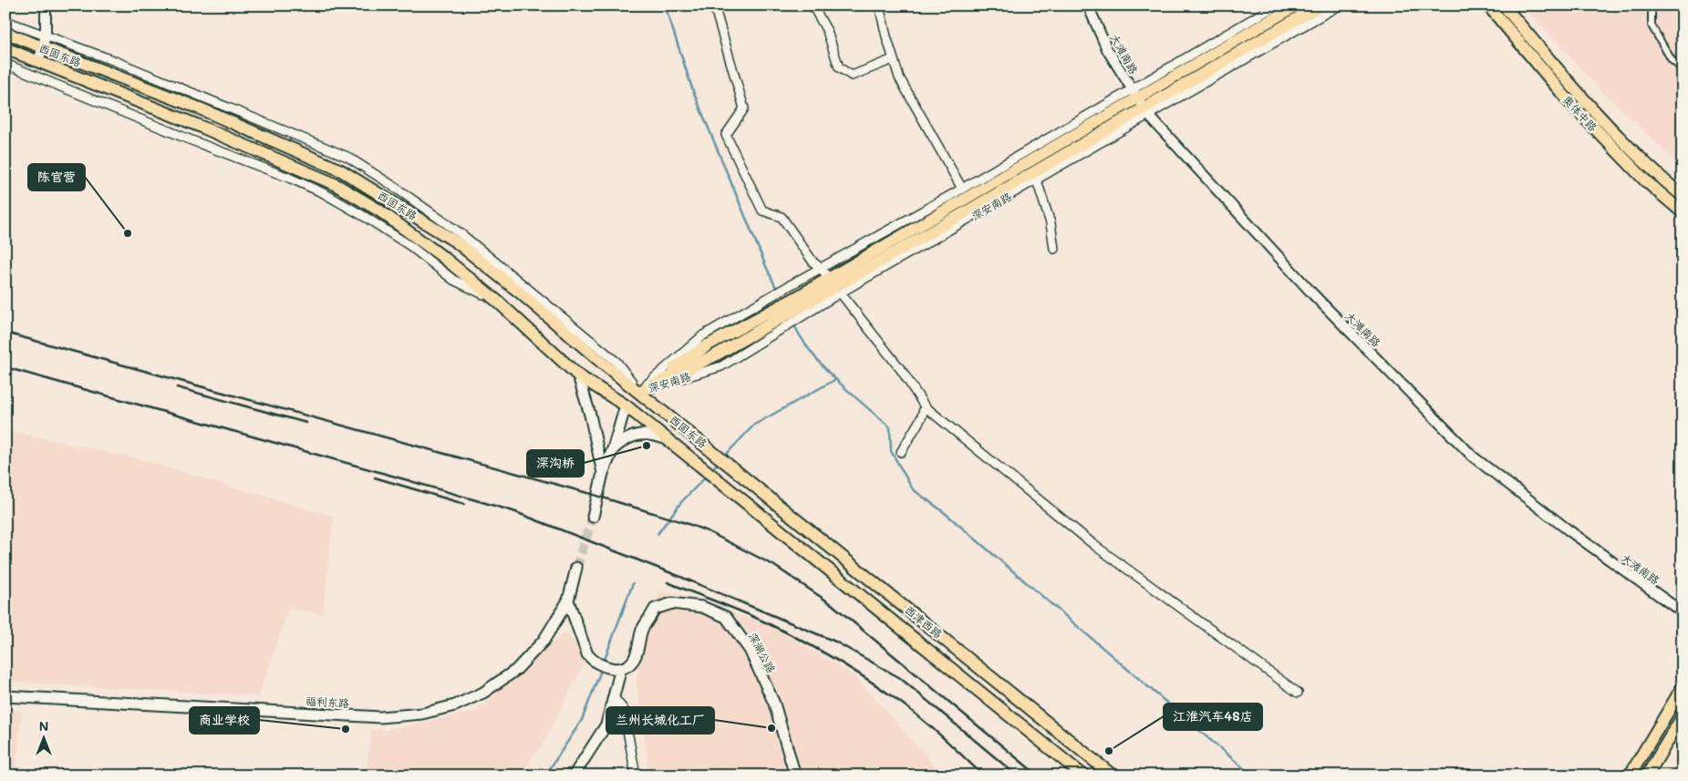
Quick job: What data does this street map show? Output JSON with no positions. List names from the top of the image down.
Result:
{
  "streets": {
    "main road": [
      "西固东路",
      "奥体中路",
      "深安南路",
      "西津西路",
      "深湖公路",
      "福利东路"
    ],
    "street": ["大滩南路"]
  },
  "crossings": [
    ["大滩南路", "深安南路"],
    ["西固东路", "深安南路"],
    ["西固东路", "西津西路"]
  ],
  "places": [
    "陈官营",
    "深沟桥",
    "兰州长城化工厂",
    "商业学校",
    "江淮汽车4S店"
  ],
  "north": "top"
}
